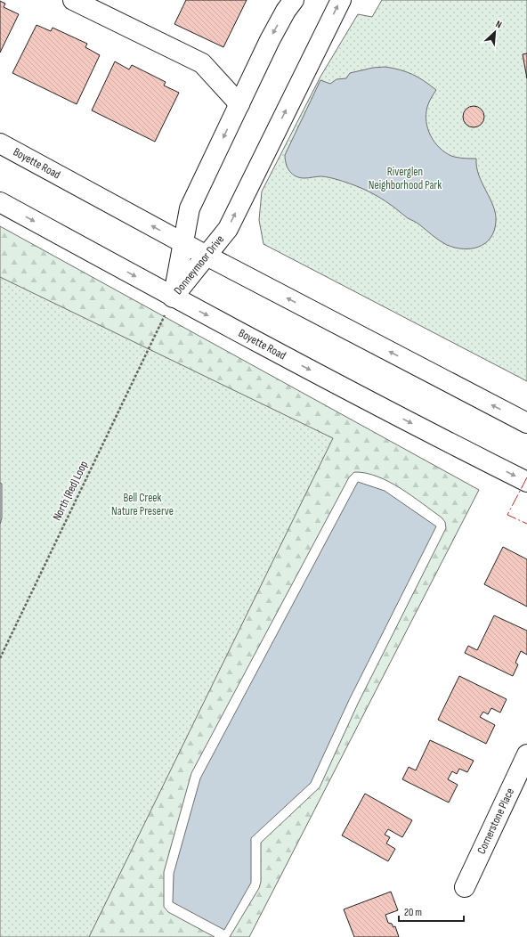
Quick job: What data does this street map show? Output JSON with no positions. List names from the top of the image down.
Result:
{
  "streets": {
    "main road": ["Boyette Road", "Donneymoor Drive", "Cornerstone Place"],
    "path": ["North (Red) Loop"]
  },
  "crossings": [
    ["Boyette Road", "Donneymoor Drive"]
  ],
  "parks": ["Riverglen Neighborhood Park", "Bell Creek Nature Preserve"],
  "scale_bar": "20 m",
  "north": "top right"
}
